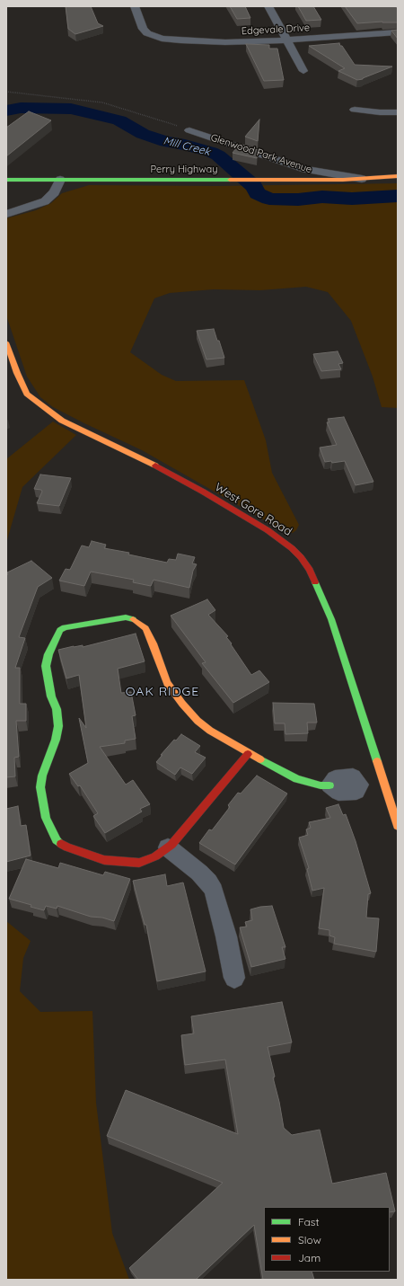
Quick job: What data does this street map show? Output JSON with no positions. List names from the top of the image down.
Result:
{
  "streets": {
    "street": [
      "Edgevale Drive",
      "Glenwood Park Avenue",
      "Perry Highway",
      "West Gore Road"
    ]
  },
  "crossings": [
    ["Glenwood Park Avenue", "Perry Highway"]
  ],
  "districts": ["OAK RIDGE"],
  "water": ["Mill Creek"],
  "legend": ["Fast", "Slow", "Jam"]
}
